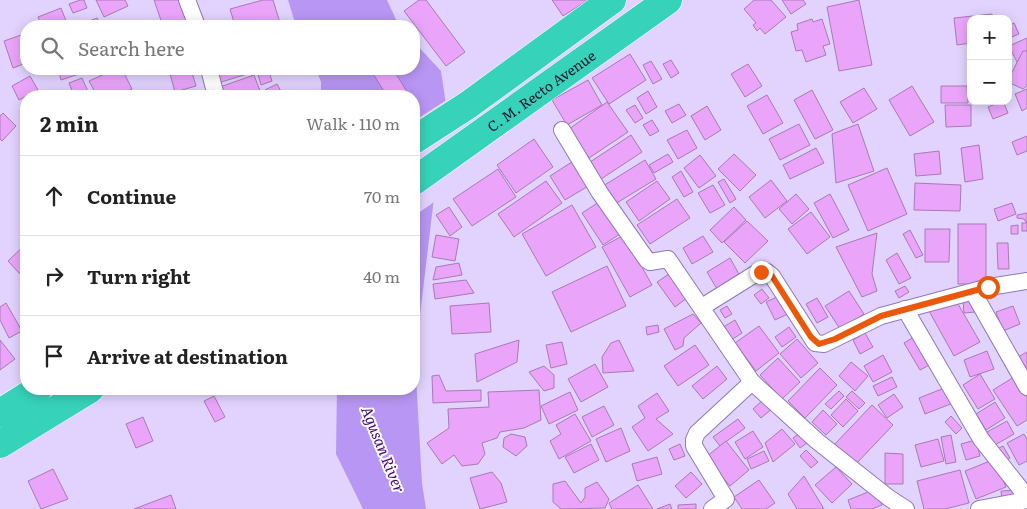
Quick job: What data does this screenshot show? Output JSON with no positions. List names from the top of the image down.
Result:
{
  "streets": {
    "highway": ["C. M. Recto Avenue"]
  },
  "water": ["Agusan River"],
  "page": {
    "map_buttons": ["+", "−"],
    "search": "Search here",
    "heading": ["2 min", "Walk · 110 m"],
    "list": [
      ["Continue", "70 m"],
      ["Turn right", "40 m"],
      "Arrive at destination"
    ]
  }
}
